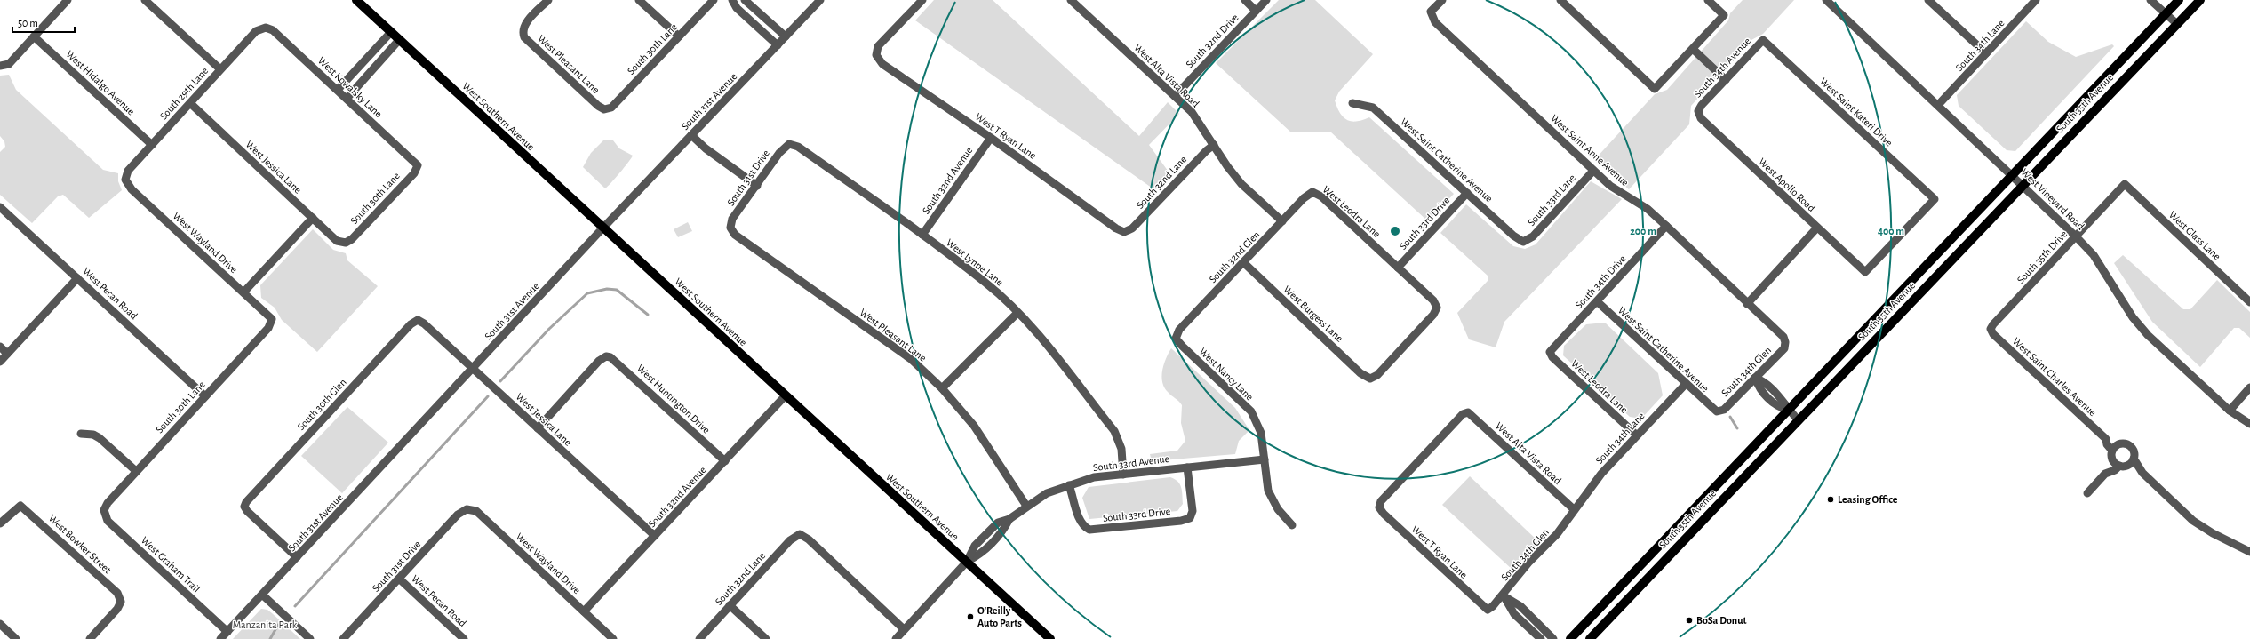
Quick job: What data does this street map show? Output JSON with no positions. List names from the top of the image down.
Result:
{
  "streets": {
    "main road": ["South 35th Avenue", "West Southern Avenue"],
    "street": [
      "South 32nd Drive",
      "South 34th Lane",
      "South 30th Lane",
      "West Pleasant Lane",
      "South 34th Avenue",
      "West Alta Vista Road",
      "West Hidalgo Avenue",
      "West Kowalsky Lane",
      "South 29th Lane",
      "South 31st Avenue",
      "West Saint Kateri Drive",
      "West T Ryan Lane",
      "West Saint Anne Avenue",
      "West Saint Catherine Avenue",
      "West Jessica Lane",
      "South 31st Drive",
      "South 32nd Avenue",
      "South 32nd Lane",
      "West Apollo Road",
      "West Vineyard Road",
      "South 33rd Lane",
      "West Leodra Lane",
      "South 33rd Drive",
      "West Glass Lane",
      "West Wayland Drive",
      "South 32nd Glen",
      "South 35th Drive",
      "West Lynne Lane",
      "South 34th Drive",
      "West Pecan Road",
      "West Burgess Lane",
      "South 34th Glen",
      "West Nancy Lane",
      "West Saint Charles Avenue",
      "West Huntington Drive",
      "South 30th Glen",
      "South 33rd Avenue",
      "West Bowker Street",
      "West Graham Trail"
    ]
  },
  "crossings": [
    ["South 32nd Drive", "West Alta Vista Road"],
    ["South 34th Lane", "West Alta Vista Road"],
    ["South 34th Lane", "West Saint Catherine Avenue"],
    ["South 34th Lane", "West Vineyard Road"],
    ["South 34th Lane", "West Leodra Lane"],
    ["South 34th Lane", "South 34th Glen"],
    ["South 30th Lane", "West Pleasant Lane"],
    ["South 30th Lane", "West Kowalsky Lane"],
    ["South 30th Lane", "West Jessica Lane"],
    ["South 30th Lane", "West Wayland Drive"],
    ["South 30th Lane", "West Pecan Road"],
    ["South 30th Lane", "West Graham Trail"],
    ["West Pleasant Lane", "South 31st Drive"],
    ["West Pleasant Lane", "South 33rd Avenue"],
    ["South 34th Avenue", "West Saint Kateri Drive"],
    ["South 34th Avenue", "West Apollo Road"],
    ["West Alta Vista Road", "West T Ryan Lane"],
    ["West Alta Vista Road", "South 32nd Lane"],
    ["West Alta Vista Road", "South 32nd Glen"],
    ["West Alta Vista Road", "South 34th Glen"],
    ["West Hidalgo Avenue", "South 29th Lane"],
    ["West Kowalsky Lane", "South 29th Lane"],
    ["South 29th Lane", "West Jessica Lane"],
    ["South 29th Lane", "West Wayland Drive"],
    ["South 31st Avenue", "West Southern Avenue"],
    ["South 31st Avenue", "West Jessica Lane"],
    ["South 31st Avenue", "South 30th Glen"],
    ["South 31st Avenue", "West Graham Trail"],
    ["South 35th Avenue", "West Vineyard Road"],
    ["West Saint Kateri Drive", "West Apollo Road"],
    ["West Southern Avenue", "South 32nd Avenue"],
    ["West Southern Avenue", "South 33rd Avenue"],
    ["West T Ryan Lane", "South 32nd Avenue"],
    ["West T Ryan Lane", "South 32nd Lane"],
    ["West T Ryan Lane", "South 34th Glen"],
    ["West Saint Anne Avenue", "South 33rd Lane"],
    ["West Saint Anne Avenue", "South 34th Drive"],
    ["West Saint Anne Avenue", "South 34th Glen"],
    ["West Saint Catherine Avenue", "South 33rd Lane"],
    ["West Saint Catherine Avenue", "South 33rd Drive"],
    ["West Saint Catherine Avenue", "South 34th Drive"],
    ["West Saint Catherine Avenue", "South 34th Glen"],
    ["West Jessica Lane", "South 32nd Avenue"],
    ["West Jessica Lane", "West Huntington Drive"],
    ["West Jessica Lane", "South 30th Glen"],
    ["South 31st Drive", "West Wayland Drive"],
    ["South 31st Drive", "West Lynne Lane"],
    ["South 31st Drive", "West Pecan Road"],
    ["South 32nd Avenue", "West Wayland Drive"],
    ["South 32nd Avenue", "West Lynne Lane"],
    ["South 32nd Avenue", "West Huntington Drive"],
    ["South 32nd Lane", "South 33rd Avenue"],
    ["West Vineyard Road", "South 35th Drive"],
    ["West Leodra Lane", "South 33rd Drive"],
    ["West Leodra Lane", "South 32nd Glen"],
    ["West Leodra Lane", "South 34th Drive"],
    ["West Leodra Lane", "West Burgess Lane"],
    ["South 33rd Drive", "South 33rd Avenue"],
    ["West Glass Lane", "South 35th Drive"],
    ["South 32nd Glen", "West Burgess Lane"],
    ["South 32nd Glen", "West Nancy Lane"],
    ["South 35th Drive", "West Saint Charles Avenue"],
    ["West Lynne Lane", "South 33rd Avenue"],
    ["West Nancy Lane", "South 33rd Avenue"]
  ],
  "parks": ["Manzanita Park"],
  "places": ["Leasing Office", "O'Reilly Auto Parts", "BoSa Donut"],
  "scale_bar": "50 m",
  "rings": ["200 m", "400 m"]
}
